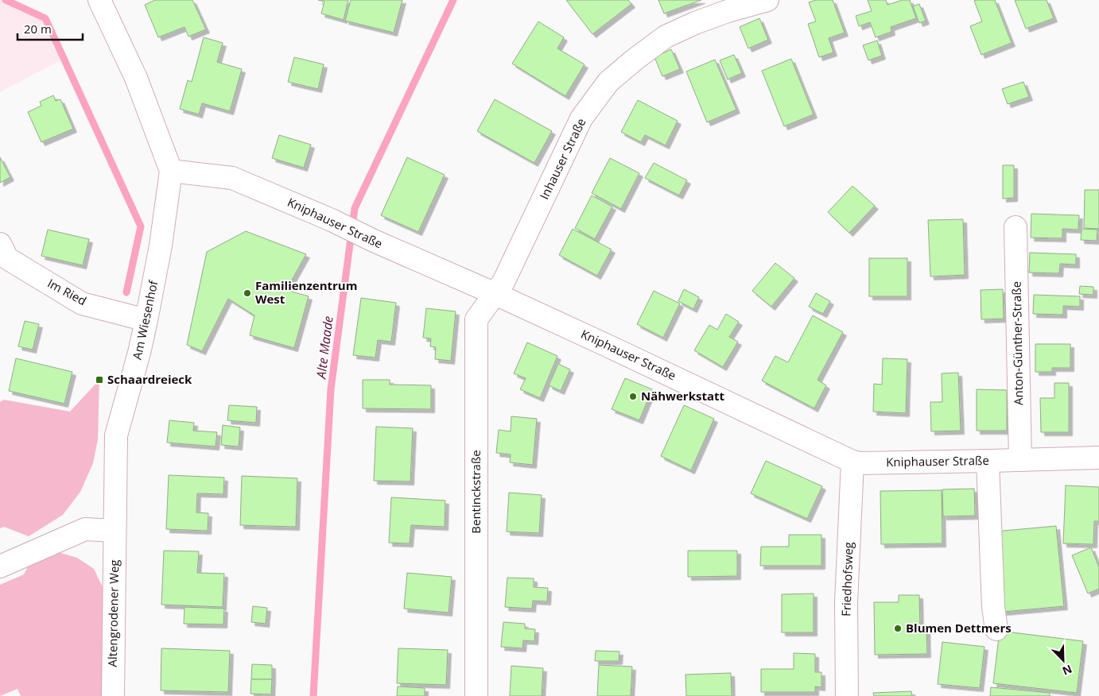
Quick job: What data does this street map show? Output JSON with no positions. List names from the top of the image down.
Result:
{
  "streets": {
    "street": [
      "Inhauser Straße",
      "Kniphauser Straße",
      "Im Ried",
      "Am Wiesenhof",
      "Anton-Günther-Straße",
      "Bentinckstraße",
      "Friedhofsweg",
      "Altengrodener Weg"
    ]
  },
  "crossings": [
    ["Inhauser Straße", "Kniphauser Straße"],
    ["Inhauser Straße", "Bentinckstraße"],
    ["Kniphauser Straße", "Am Wiesenhof"],
    ["Kniphauser Straße", "Anton-Günther-Straße"],
    ["Kniphauser Straße", "Bentinckstraße"],
    ["Kniphauser Straße", "Friedhofsweg"],
    ["Im Ried", "Am Wiesenhof"],
    ["Am Wiesenhof", "Altengrodener Weg"]
  ],
  "water": ["Alte Maade"],
  "places": {
    "other": ["Familienzentrum West", "Nähwerkstatt", "Blumen Dettmers"],
    "transit": ["Schaardreieck"]
  },
  "scale_bar": "20 m",
  "north": "bottom right"
}
